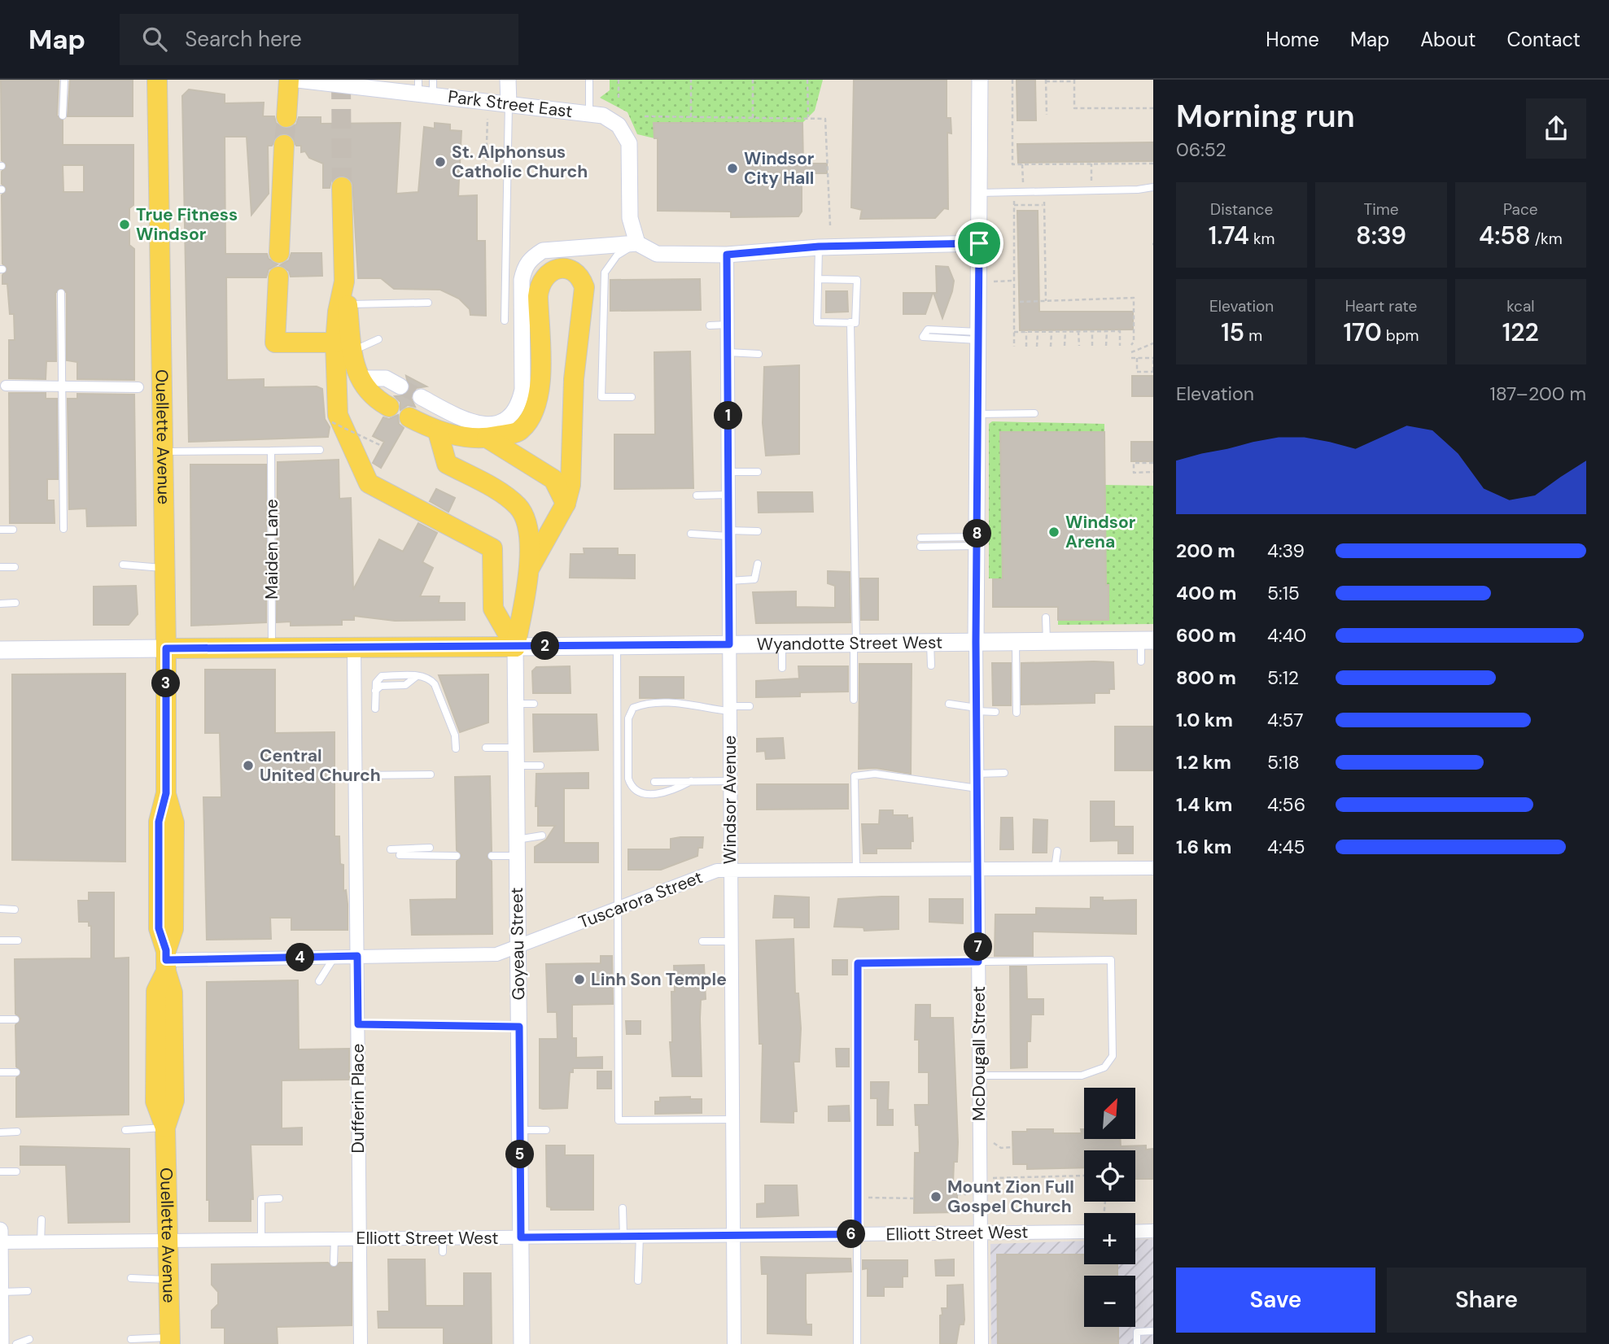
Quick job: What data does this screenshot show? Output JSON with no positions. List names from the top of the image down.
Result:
{
  "streets": {
    "main road": ["Ouellette Avenue", "Wyandotte Street West"],
    "street": [
      "Park Street East",
      "Windsor Avenue",
      "Tuscarora Street",
      "Goyeau Street",
      "McDougall Street",
      "Dufferin Place",
      "Elliott Street West"
    ],
    "lane": ["Maiden Lane"]
  },
  "crossings": [
    ["Ouellette Avenue", "Wyandotte Street West"],
    ["Ouellette Avenue", "Tuscarora Street"],
    ["Ouellette Avenue", "Elliott Street West"],
    ["Maiden Lane", "Wyandotte Street West"],
    ["Wyandotte Street West", "Windsor Avenue"],
    ["Wyandotte Street West", "Goyeau Street"],
    ["Wyandotte Street West", "McDougall Street"],
    ["Wyandotte Street West", "Dufferin Place"],
    ["Windsor Avenue", "Tuscarora Street"],
    ["Windsor Avenue", "Elliott Street West"],
    ["Tuscarora Street", "Goyeau Street"],
    ["Tuscarora Street", "McDougall Street"],
    ["Tuscarora Street", "Dufferin Place"],
    ["Goyeau Street", "Elliott Street West"],
    ["McDougall Street", "Elliott Street West"],
    ["Dufferin Place", "Elliott Street West"]
  ],
  "places": [
    "St. Alphonsus Catholic Church",
    "Windsor City Hall",
    "True Fitness Windsor",
    "Windsor Arena",
    "Central United Church",
    "Linh Son Temple",
    "Mount Zion Full Gospel Church"
  ],
  "north": "top right",
  "page": {
    "header": "Map",
    "search": "Search here",
    "nav": [
      "Home",
      "Map",
      "About",
      "Contact"
    ],
    "heading": ["Morning run", "06:52"],
    "stats": [
      ["Distance", "1.74 km"],
      ["Time", "8:39"],
      ["Pace", "4:58 /km"],
      ["Elevation", "15 m"],
      ["Heart rate", "170 bpm"],
      ["kcal", "122"]
    ],
    "chart": ["Elevation", "187–200 m"],
    "pins": [
      "1",
      "8",
      "2",
      "3",
      "7",
      "4",
      "5",
      "6"
    ],
    "list": [
      {
        "name": "200 m",
        "note": "4:39"
      },
      {
        "name": "400 m",
        "note": "5:15"
      },
      {
        "name": "600 m",
        "note": "4:40"
      },
      {
        "name": "800 m",
        "note": "5:12"
      },
      {
        "name": "1.0 km",
        "note": "4:57"
      },
      {
        "name": "1.2 km",
        "note": "5:18"
      },
      {
        "name": "1.4 km",
        "note": "4:56"
      },
      {
        "name": "1.6 km",
        "note": "4:45"
      }
    ],
    "map_buttons": ["+", "−"],
    "buttons": ["Save", "Share"]
  }
}
